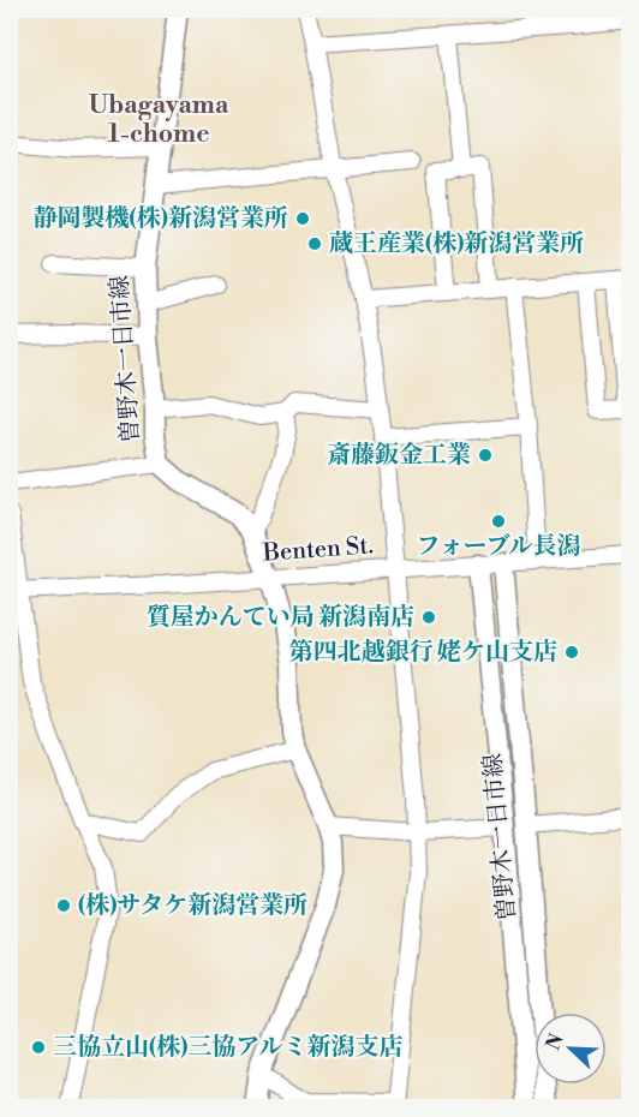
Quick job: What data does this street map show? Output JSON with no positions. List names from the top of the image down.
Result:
{
  "streets": {
    "main road": ["曽野木一日市線"],
    "street": ["Benten St."]
  },
  "crossings": [
    ["曽野木一日市線", "Benten St."]
  ],
  "districts": ["Ubagayama 1-chome"],
  "places": [
    "静岡製機(株)新潟営業所",
    "蔵王産業(株)新潟営業所",
    "斎藤鈑金工業",
    "フォーブル長潟",
    "質屋かんてい局 新潟南店",
    "第四北越銀行 姥ケ山支店",
    "(株)サタケ新潟営業所",
    "三協立山(株)三協アルミ新潟支店"
  ],
  "north": "top left"
}
